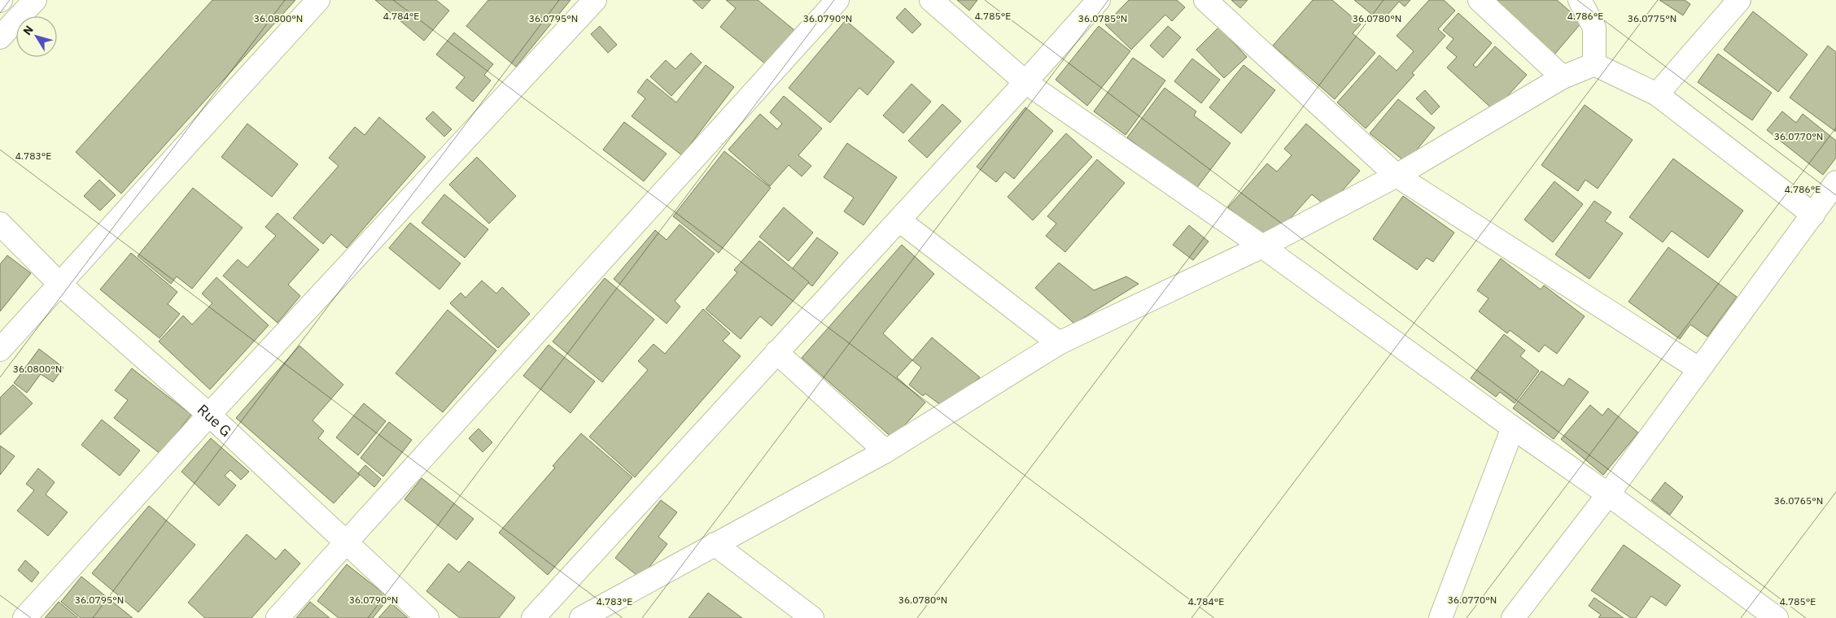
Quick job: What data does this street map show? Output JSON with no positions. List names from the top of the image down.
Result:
{
  "streets": {
    "street": ["Rue G"]
  },
  "north": "top left",
  "coordinates": [
    "4.784°E",
    "4.785°E",
    "4.786°E",
    "36.0800°N",
    "36.0795°N",
    "36.0790°N",
    "36.0785°N",
    "36.0780°N",
    "36.0775°N",
    "36.0770°N",
    "4.783°E",
    "36.0765°N"
  ]
}
